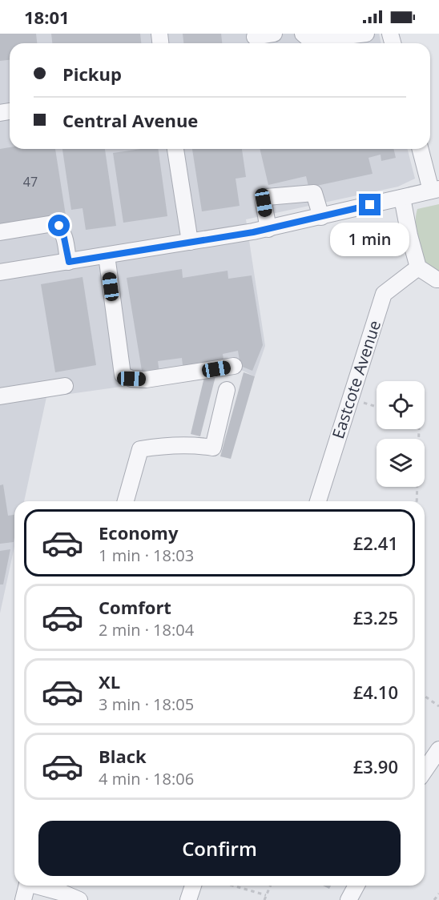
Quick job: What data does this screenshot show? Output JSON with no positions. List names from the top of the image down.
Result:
{
  "streets": {
    "street": ["Eastcote Avenue"]
  },
  "house_numbers": ["47"],
  "page": {
    "status": "18:01",
    "banner": ["Pickup", "Central Avenue"],
    "bubble": "1 min",
    "list": [
      {
        "name": "Economy",
        "note": "1 min · 18:03",
        "value": "£2.41"
      },
      {
        "name": "Comfort",
        "note": "2 min · 18:04",
        "value": "£3.25"
      },
      {
        "name": "XL",
        "note": "3 min · 18:05",
        "value": "£4.10"
      },
      {
        "name": "Black",
        "note": "4 min · 18:06",
        "value": "£3.90"
      }
    ],
    "buttons": "Confirm"
  }
}
